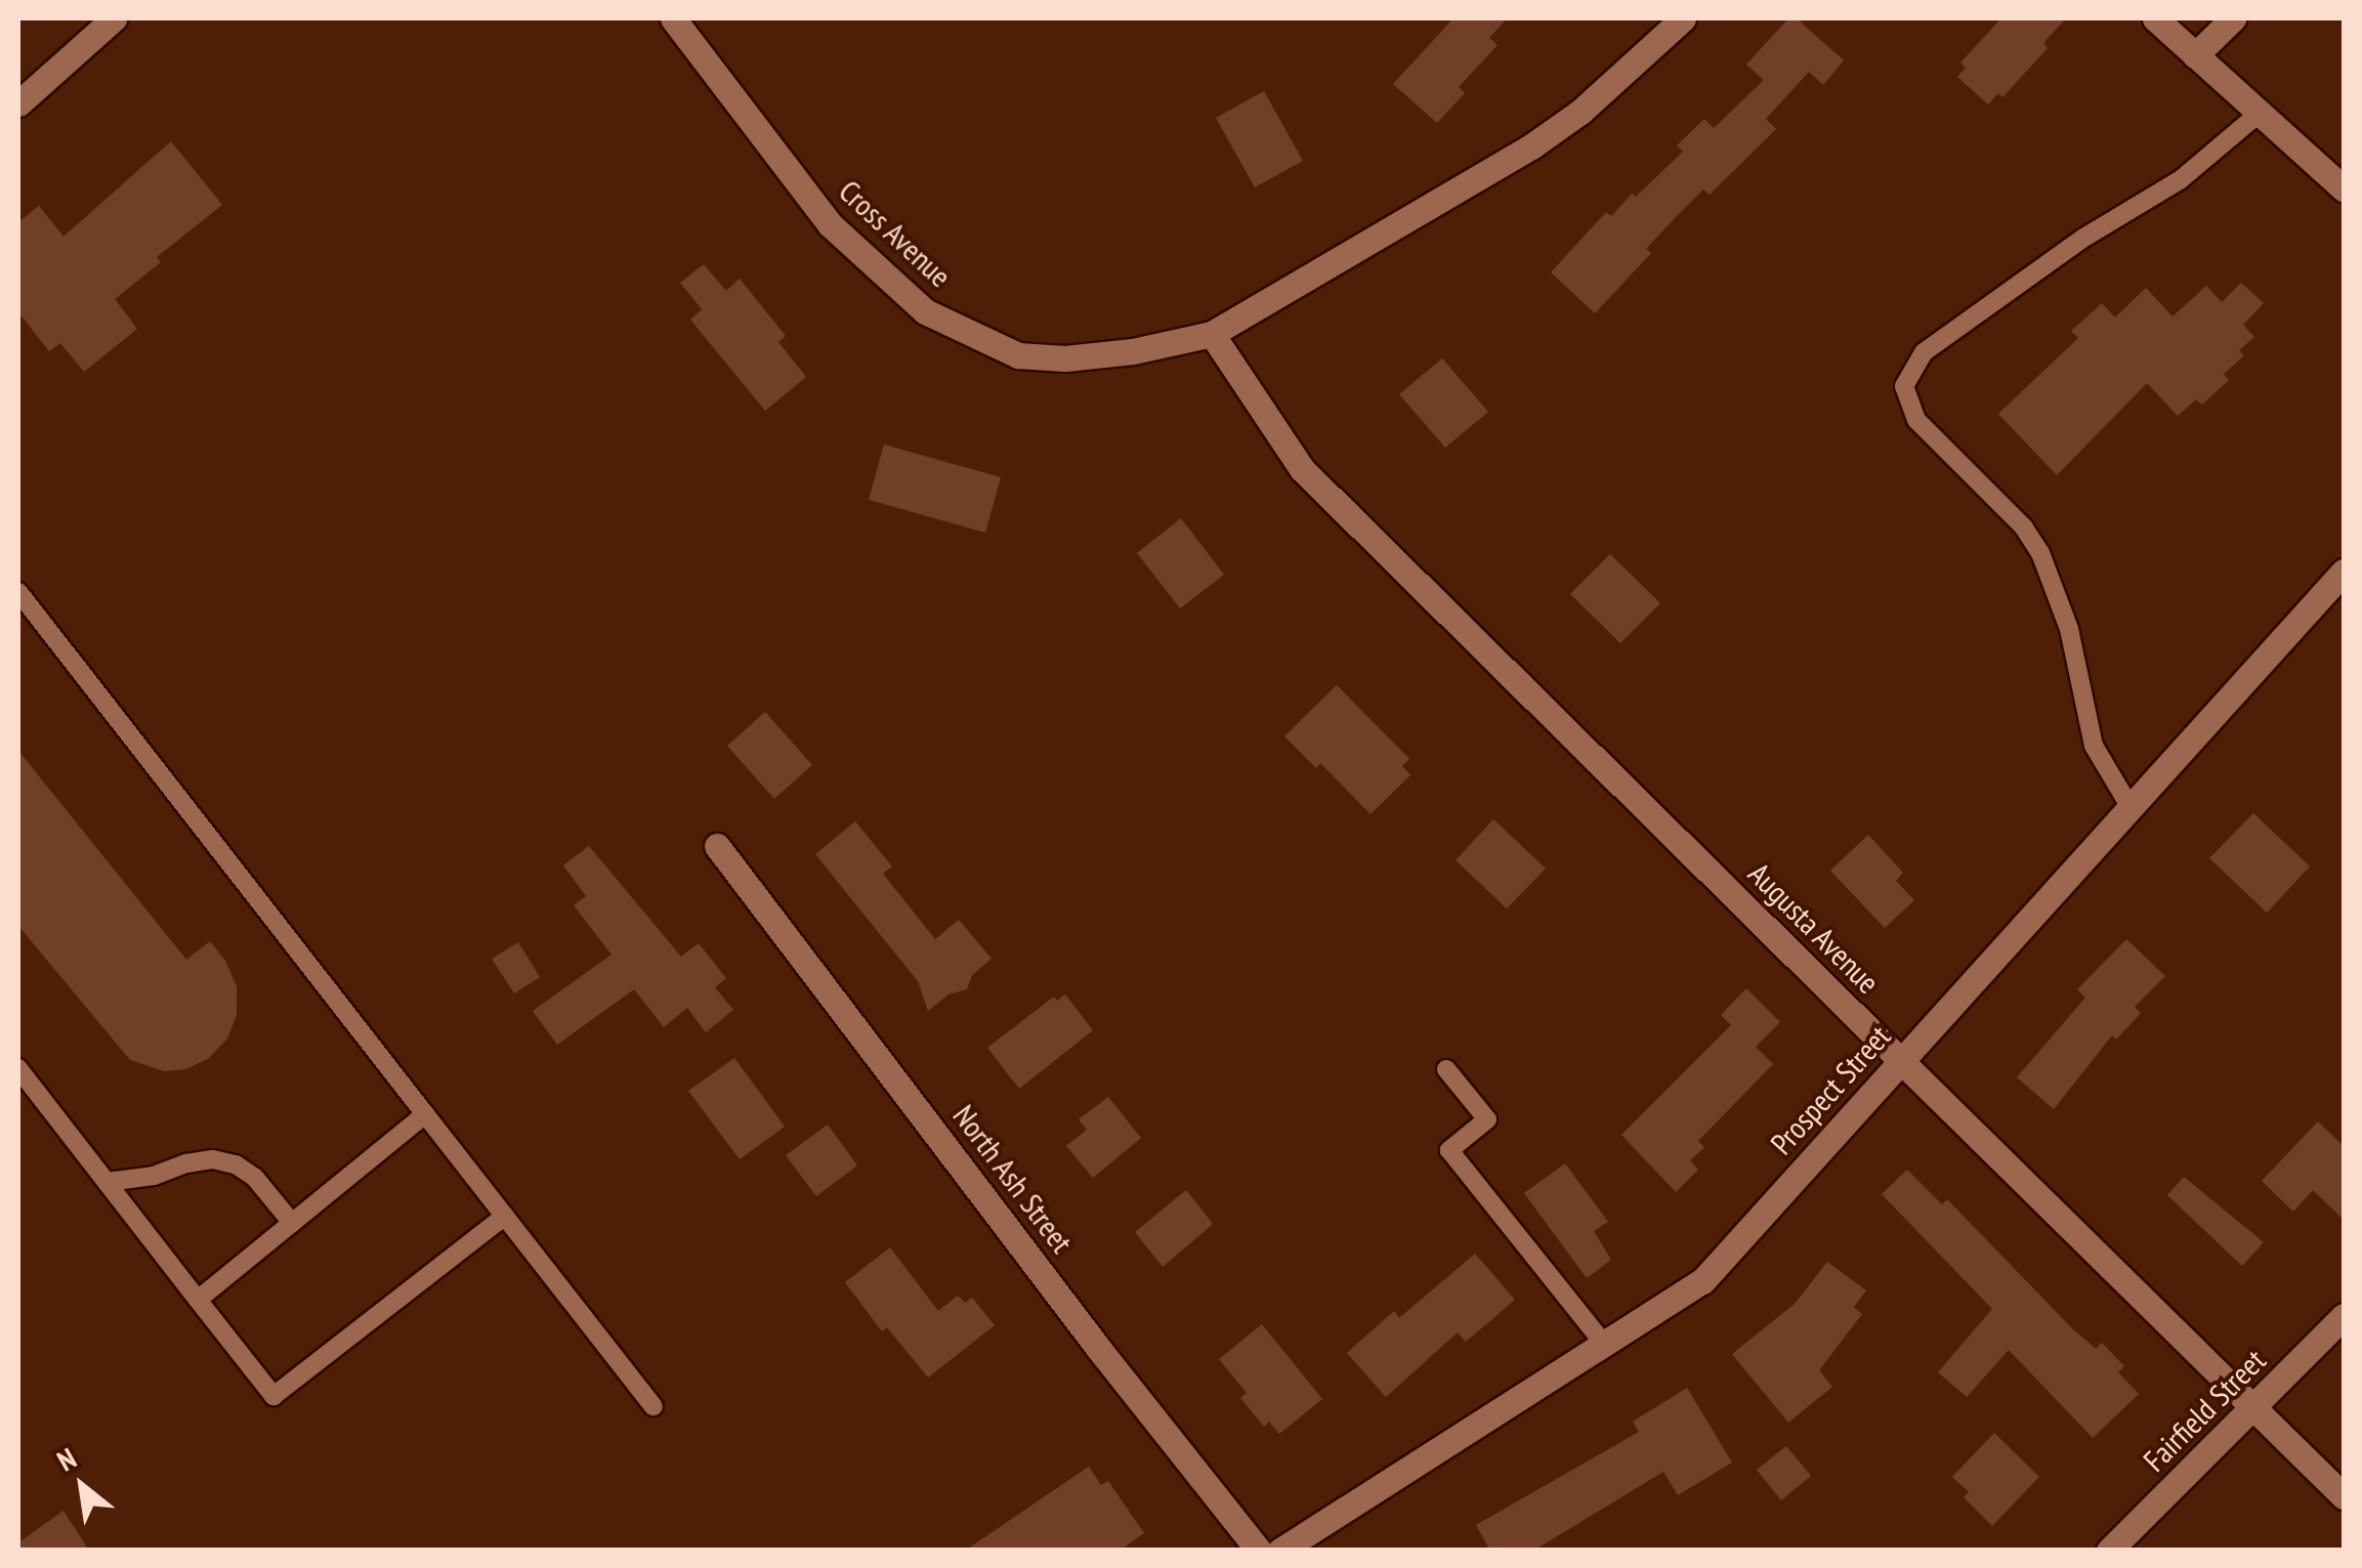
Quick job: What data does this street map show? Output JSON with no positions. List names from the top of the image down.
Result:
{
  "streets": {
    "street": [
      "Cross Avenue",
      "Augusta Avenue",
      "Prospect Street",
      "North Ash Street",
      "Fairfield Street"
    ]
  },
  "crossings": [
    ["Cross Avenue", "Augusta Avenue"],
    ["Augusta Avenue", "Prospect Street"],
    ["Augusta Avenue", "Fairfield Street"]
  ],
  "north": "top left"
}
